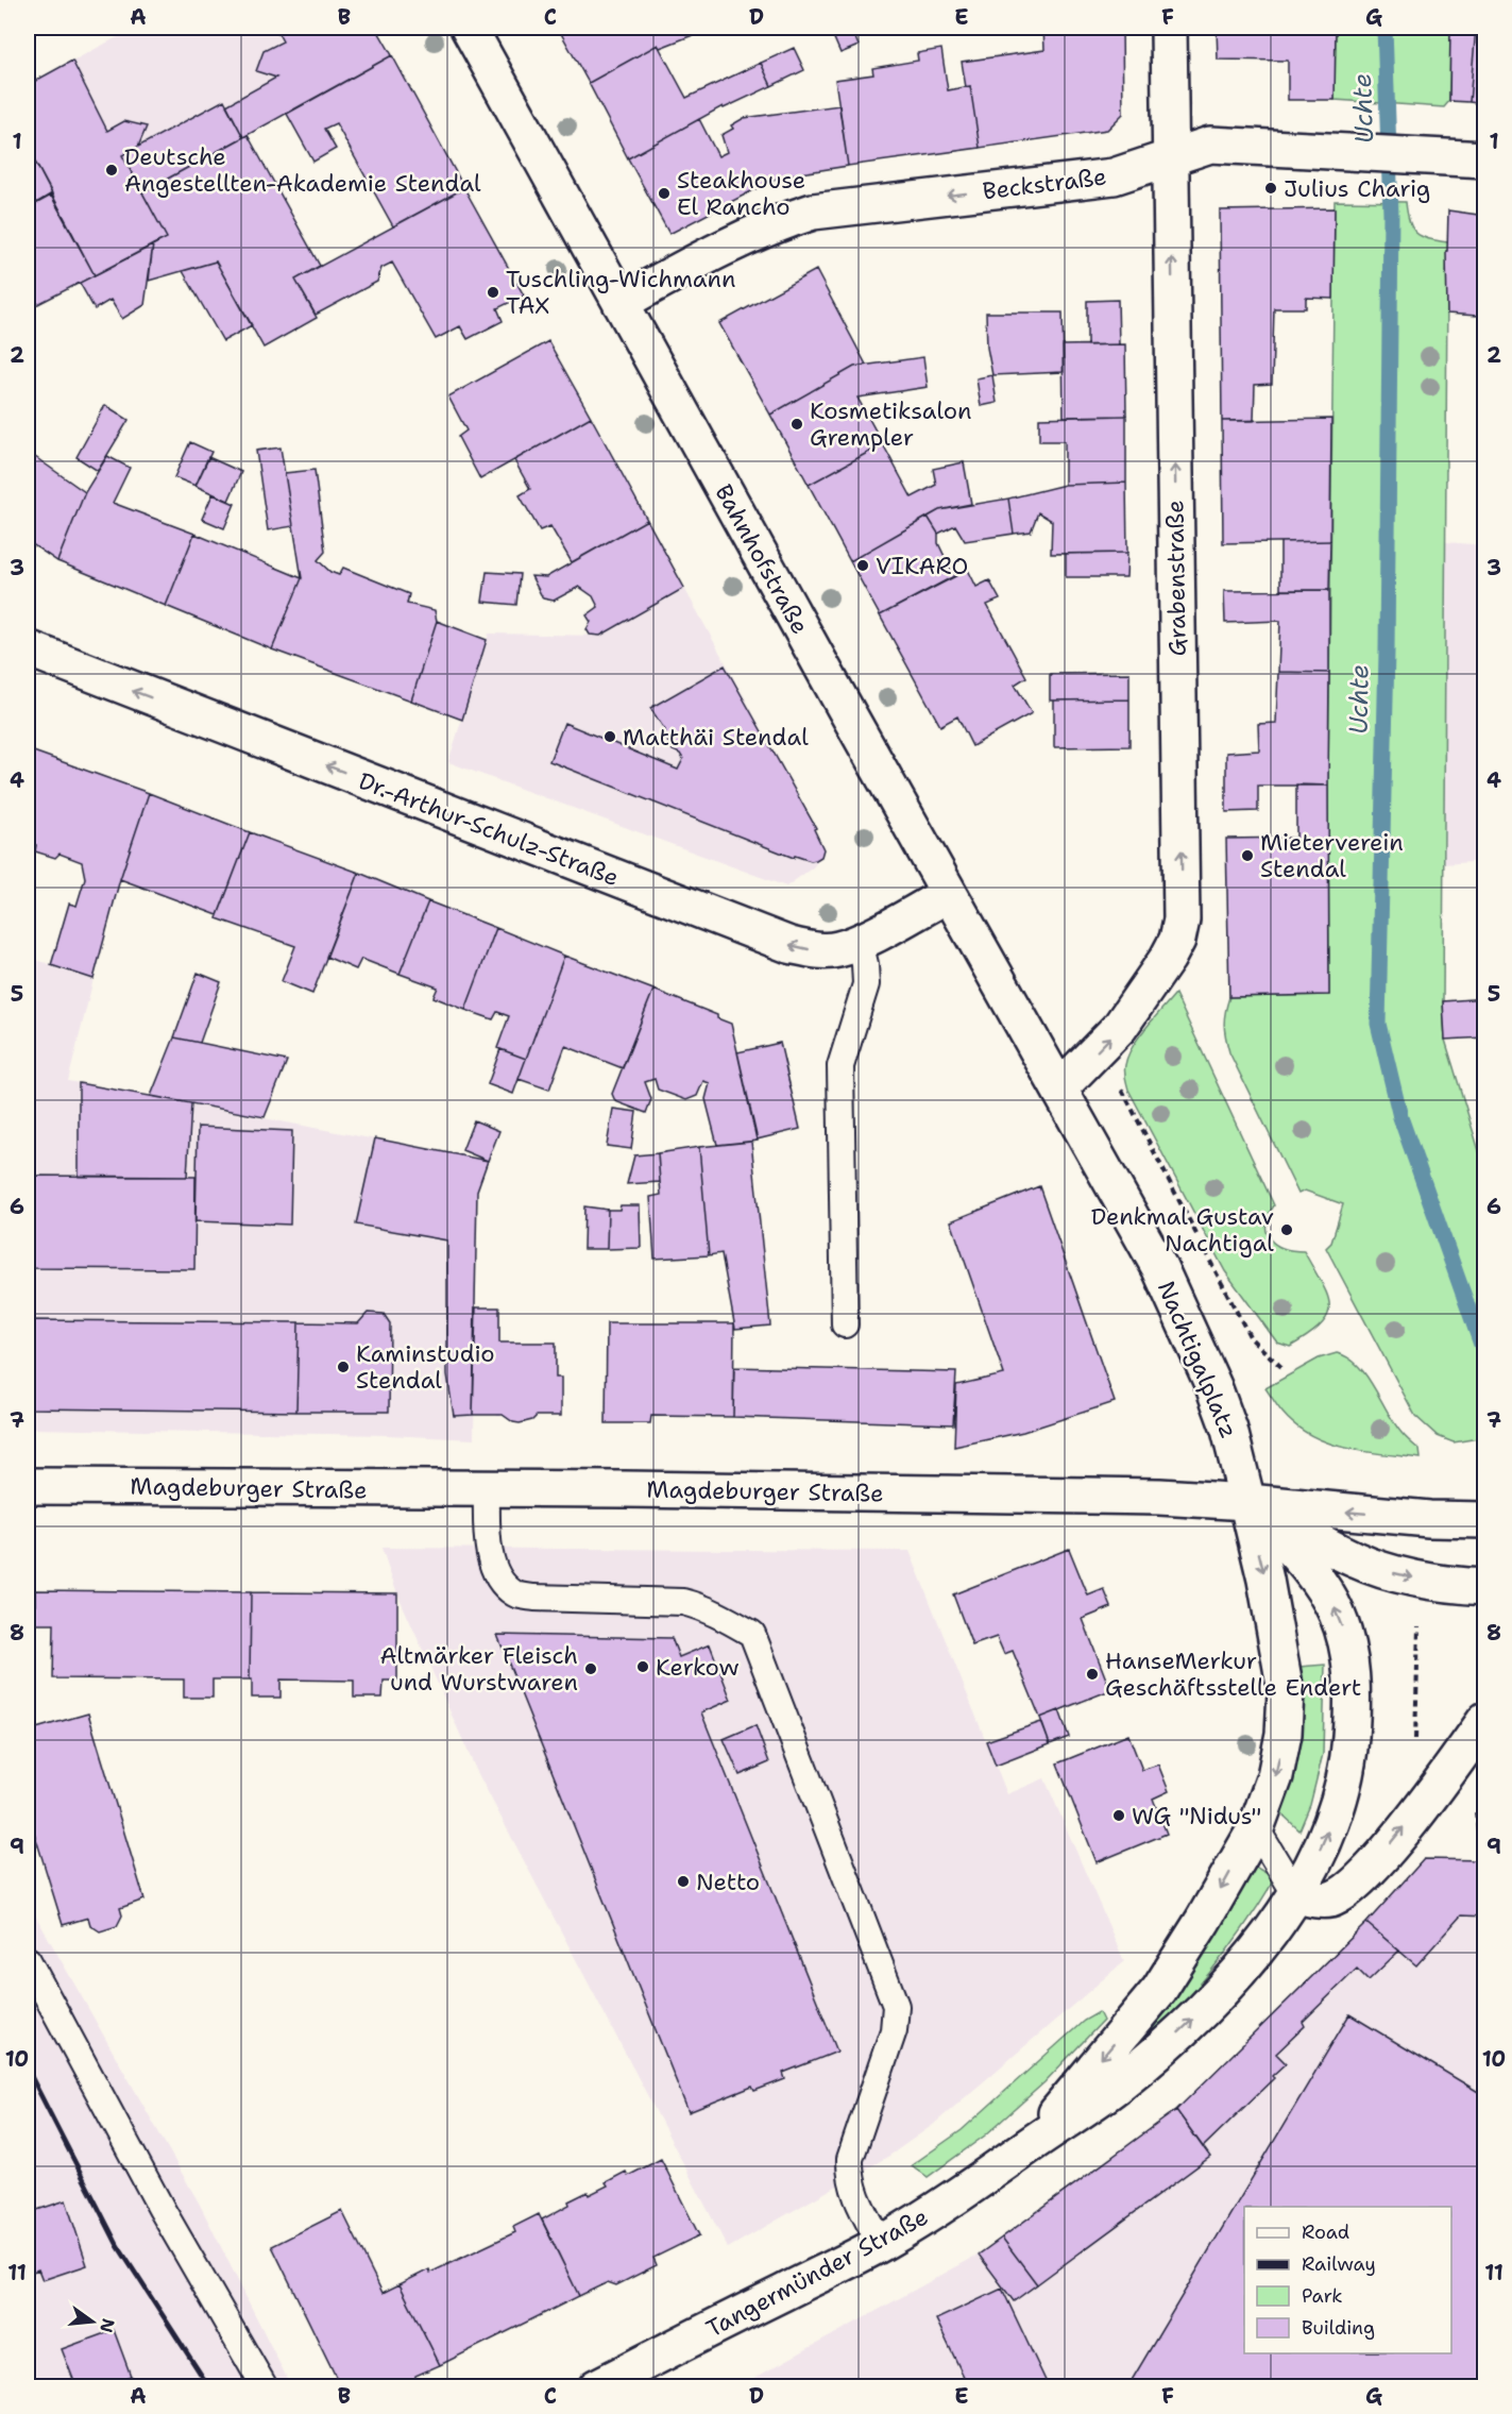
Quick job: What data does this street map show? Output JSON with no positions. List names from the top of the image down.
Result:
{
  "streets": {
    "street": [
      "Beckstraße",
      "Bahnhofstraße",
      "Grabenstraße",
      "Dr.-Arthur-Schulz-Straße",
      "Nachtigalplatz",
      "Magdeburger Straße",
      "Tangermünder Straße"
    ]
  },
  "crossings": [
    ["Beckstraße", "Bahnhofstraße"],
    ["Beckstraße", "Grabenstraße"],
    ["Bahnhofstraße", "Grabenstraße"],
    ["Bahnhofstraße", "Dr.-Arthur-Schulz-Straße"],
    ["Bahnhofstraße", "Nachtigalplatz"],
    ["Grabenstraße", "Nachtigalplatz"],
    ["Nachtigalplatz", "Magdeburger Straße"],
    ["Nachtigalplatz", "Tangermünder Straße"]
  ],
  "one_way": ["Beckstraße", "Grabenstraße", "Dr.-Arthur-Schulz-Straße"],
  "water": ["Uchte"],
  "places": [
    "Deutsche Angestellten-Akademie Stendal",
    "Julius Charig",
    "Steakhouse El Rancho",
    "Tuschling-Wichmann TAX",
    "Kosmetiksalon Grempler",
    "VIKARO",
    "Matthäi Stendal",
    "Mieterverein Stendal",
    "Denkmal Gustav Nachtigal",
    "Kaminstudio Stendal",
    "Kerkow",
    "Altmärker Fleisch und Wurstwaren",
    "HanseMerkur Geschäftsstelle Endert",
    "WG \"Nidus\"",
    "Netto"
  ],
  "legend": [
    "Road",
    "Railway",
    "Park",
    "Building"
  ],
  "north": "right",
  "grid": {
    "columns": [
      "A",
      "B",
      "C",
      "D",
      "E",
      "F",
      "G"
    ],
    "rows": [
      "1",
      "2",
      "3",
      "4",
      "5",
      "6",
      "7",
      "8",
      "9",
      "10",
      "11"
    ]
  }
}
